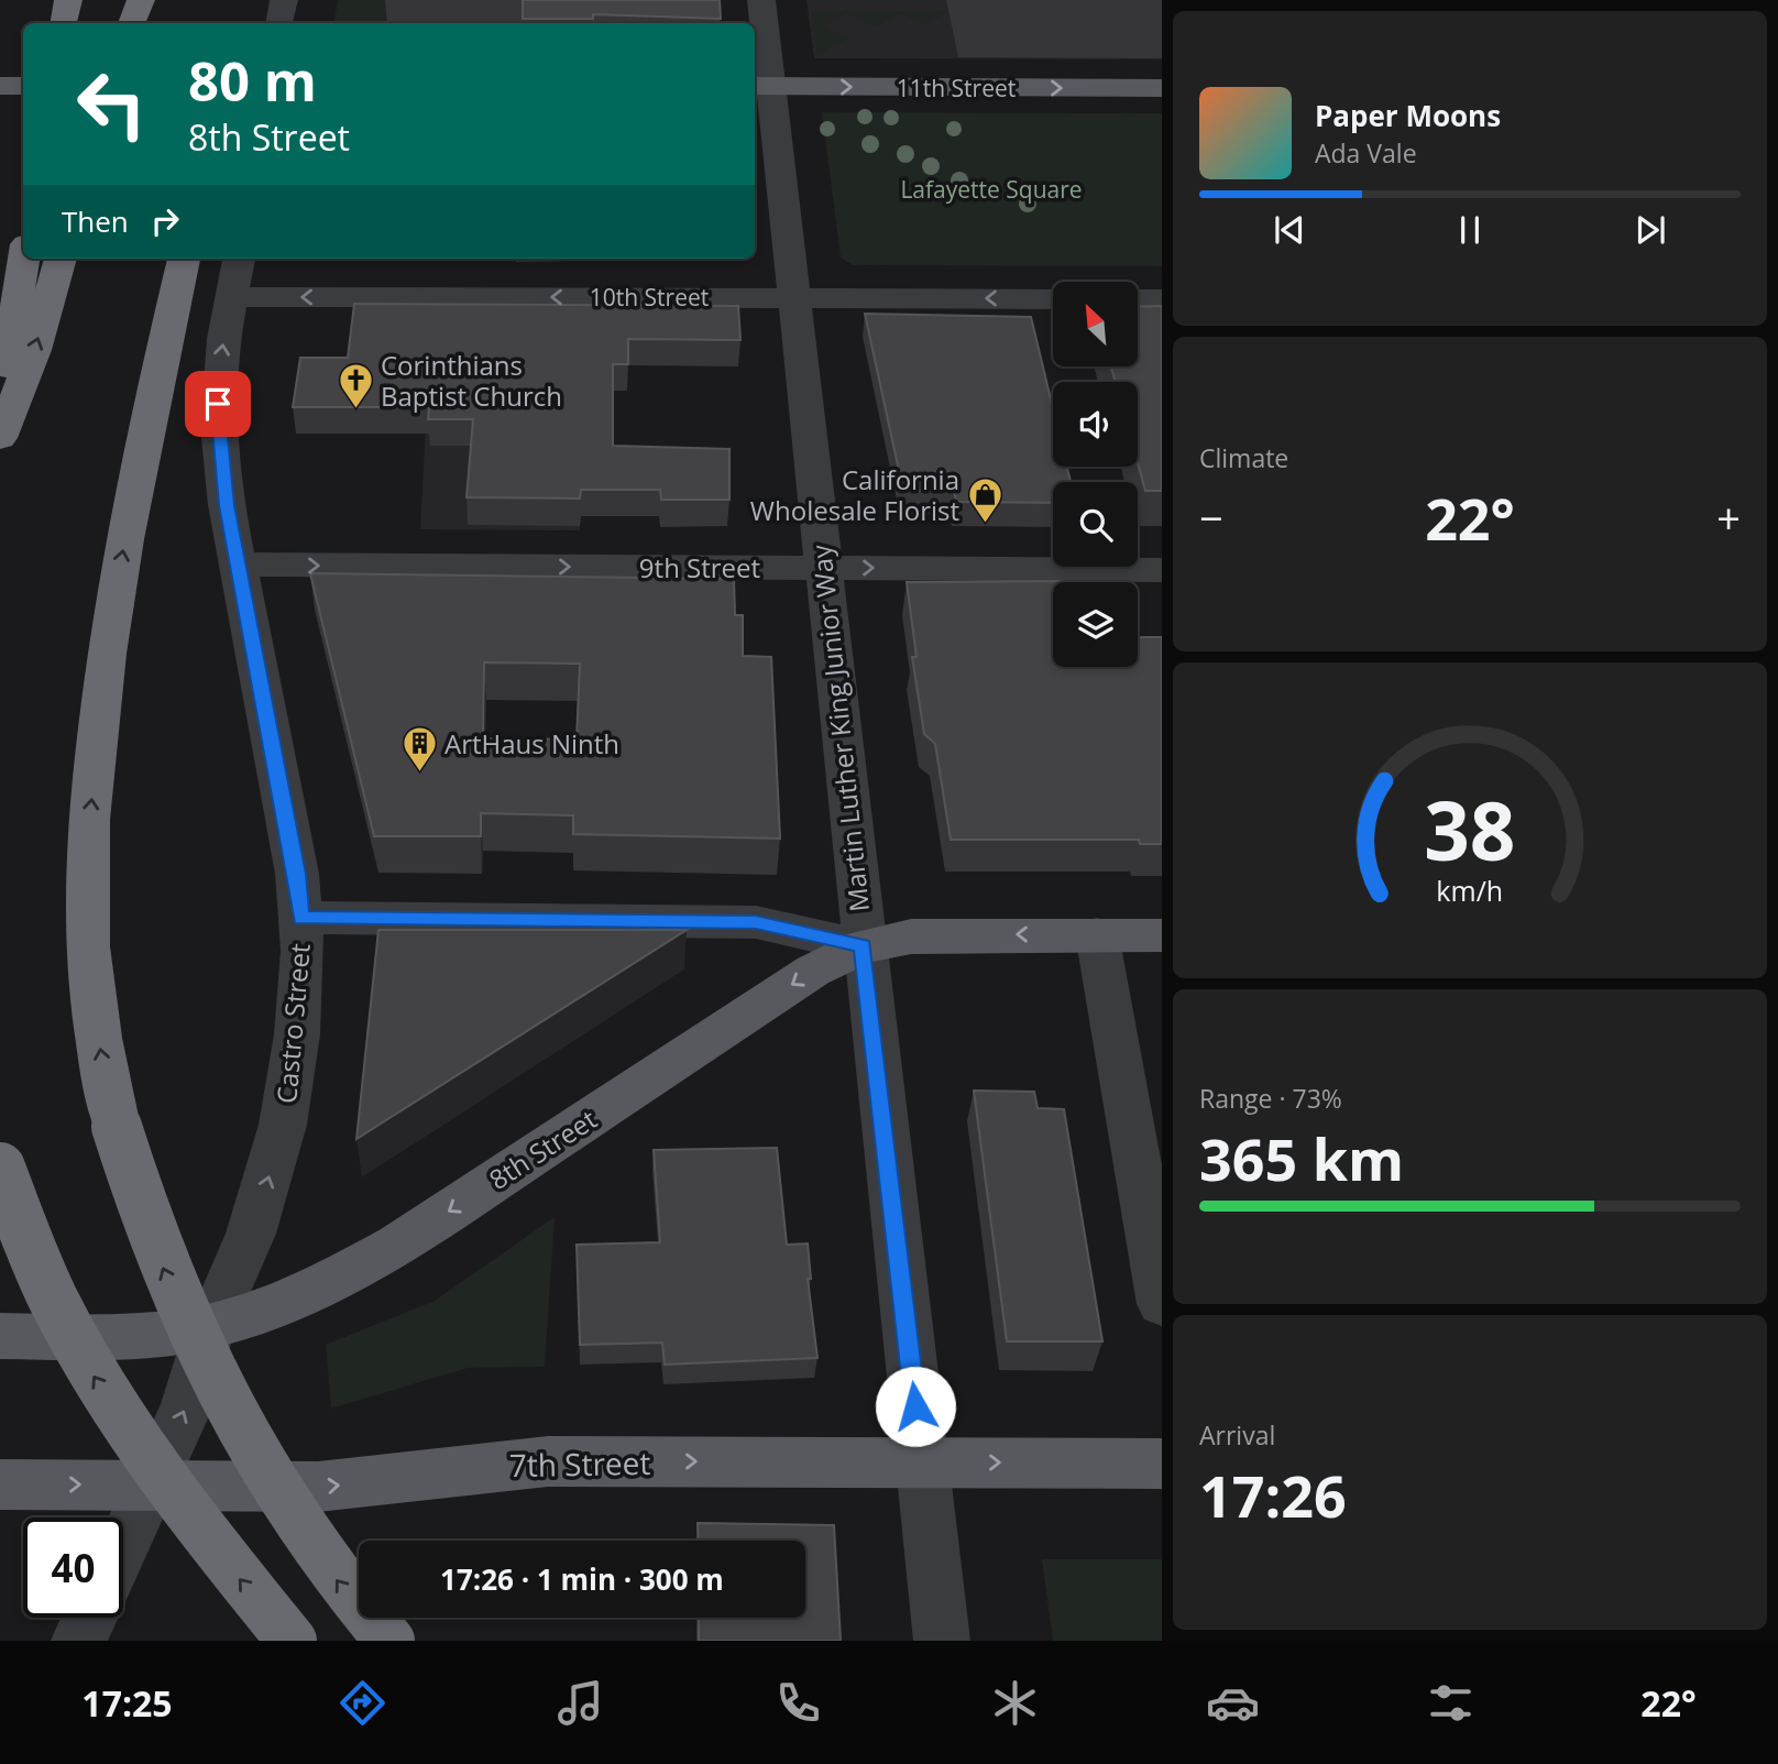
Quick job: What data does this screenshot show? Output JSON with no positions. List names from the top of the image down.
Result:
{
  "streets": {
    "main road": ["11th Street", "8th Street", "7th Street"],
    "street": [
      "10th Street",
      "9th Street",
      "Martin Luther King Junior Way",
      "Castro Street"
    ]
  },
  "crossings": [
    ["11th Street", "Martin Luther King Junior Way"],
    ["10th Street", "Martin Luther King Junior Way"],
    ["10th Street", "Castro Street"],
    ["9th Street", "Martin Luther King Junior Way"],
    ["9th Street", "Castro Street"],
    ["Martin Luther King Junior Way", "8th Street"],
    ["Martin Luther King Junior Way", "7th Street"],
    ["Castro Street", "8th Street"],
    ["Castro Street", "7th Street"]
  ],
  "one_way": [
    "11th Street",
    "10th Street",
    "9th Street",
    "Castro Street",
    "8th Street",
    "7th Street"
  ],
  "parks": ["Lafayette Square"],
  "places": {
    "church": ["Corinthians Baptist Church"],
    "shop": ["California Wholesale Florist"],
    "building": ["ArtHaus Ninth"]
  },
  "north": "top left",
  "page": {
    "turn": ["80 m", "8th Street"],
    "song": ["Paper Moons", "Ada Vale"],
    "then": "Then",
    "tile": [
      "Climate",
      ["Range · 73%", "365 km"],
      ["Arrival", "17:26"]
    ],
    "heat": ["−", "22°", "+"],
    "limit": "40",
    "trip": "17:26 · 1 min · 300 m",
    "tabs": ["17:25", "22°"],
    "gauge": ["38", "km/h"]
  }
}
